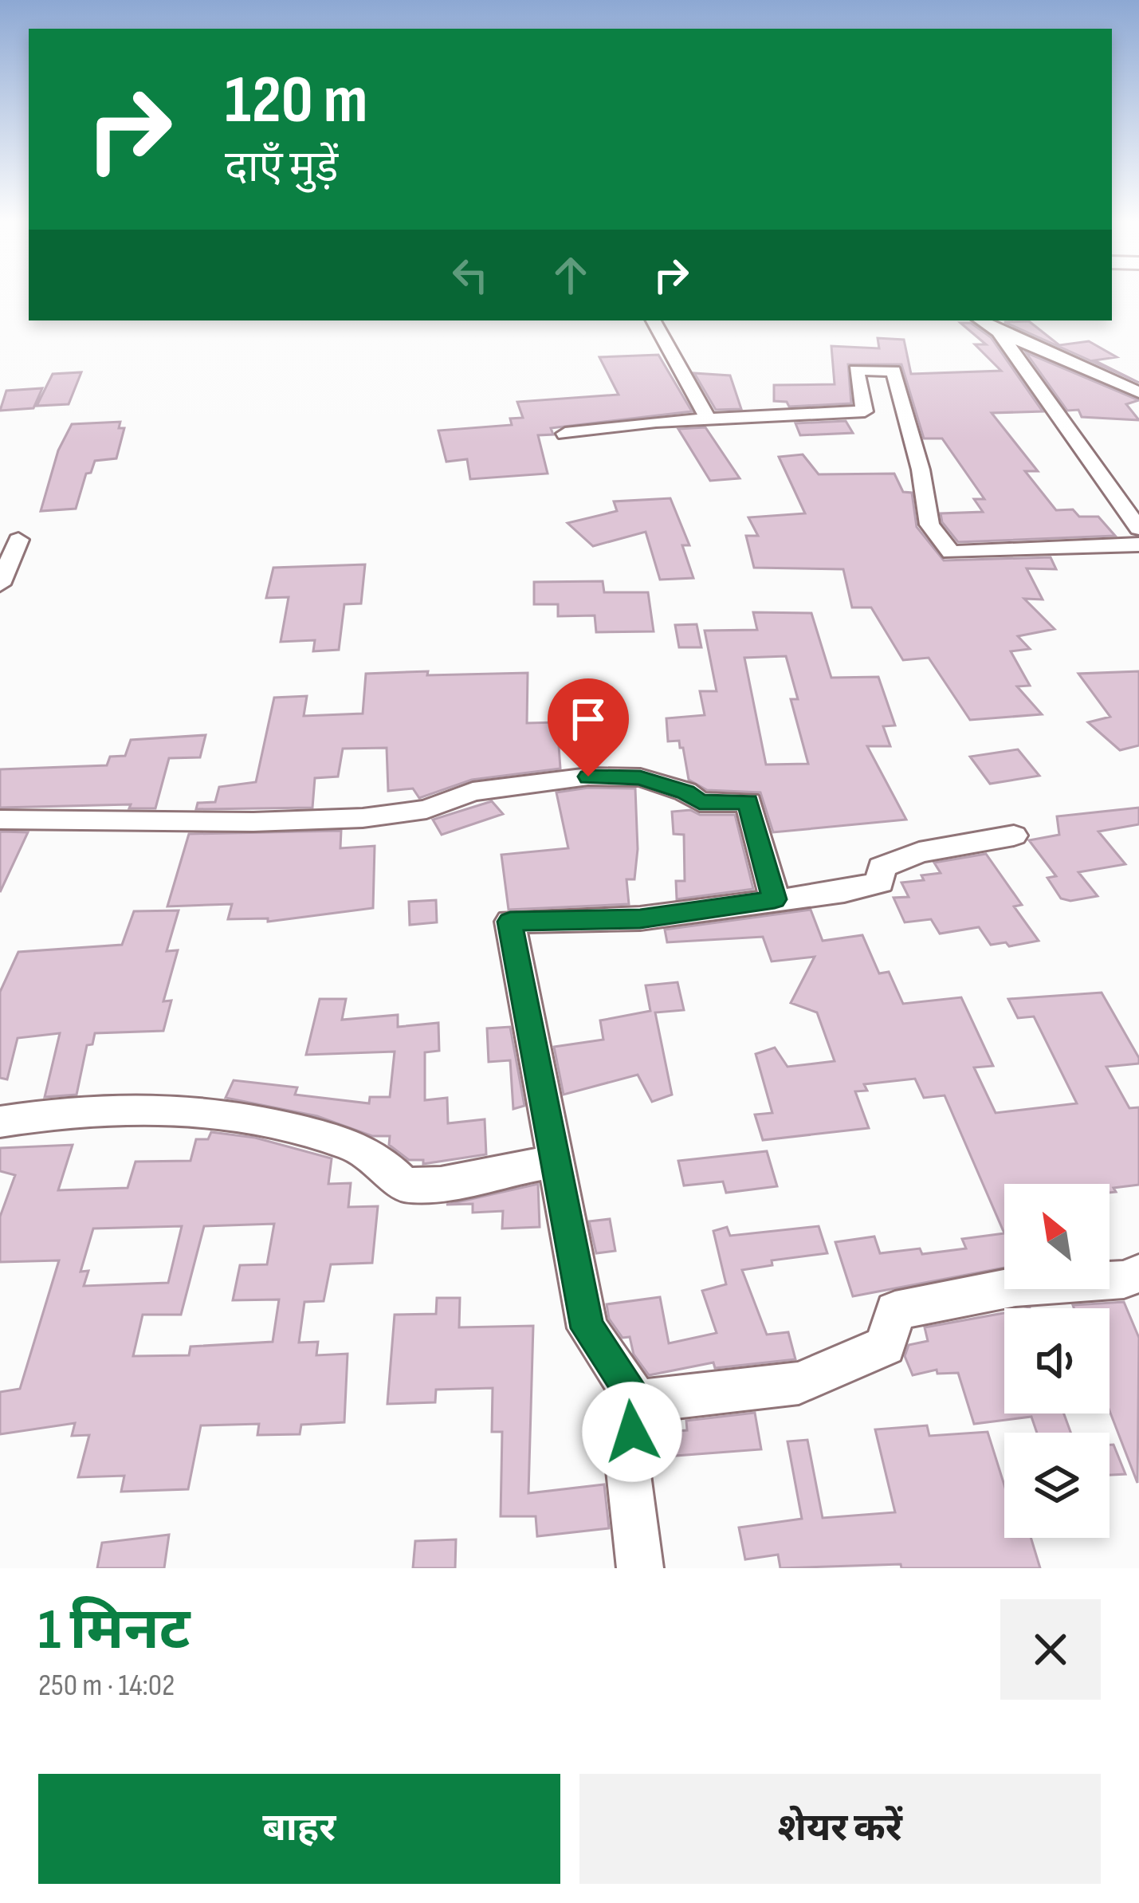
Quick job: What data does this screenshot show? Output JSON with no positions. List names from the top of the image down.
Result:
{
  "north": "top left",
  "page": {
    "turn": ["120 m", "दाएँ मुड़ें"],
    "heading": ["1 मिनट", "250 m · 14:02"],
    "buttons": ["बाहर", "शेयर करें"]
  }
}
